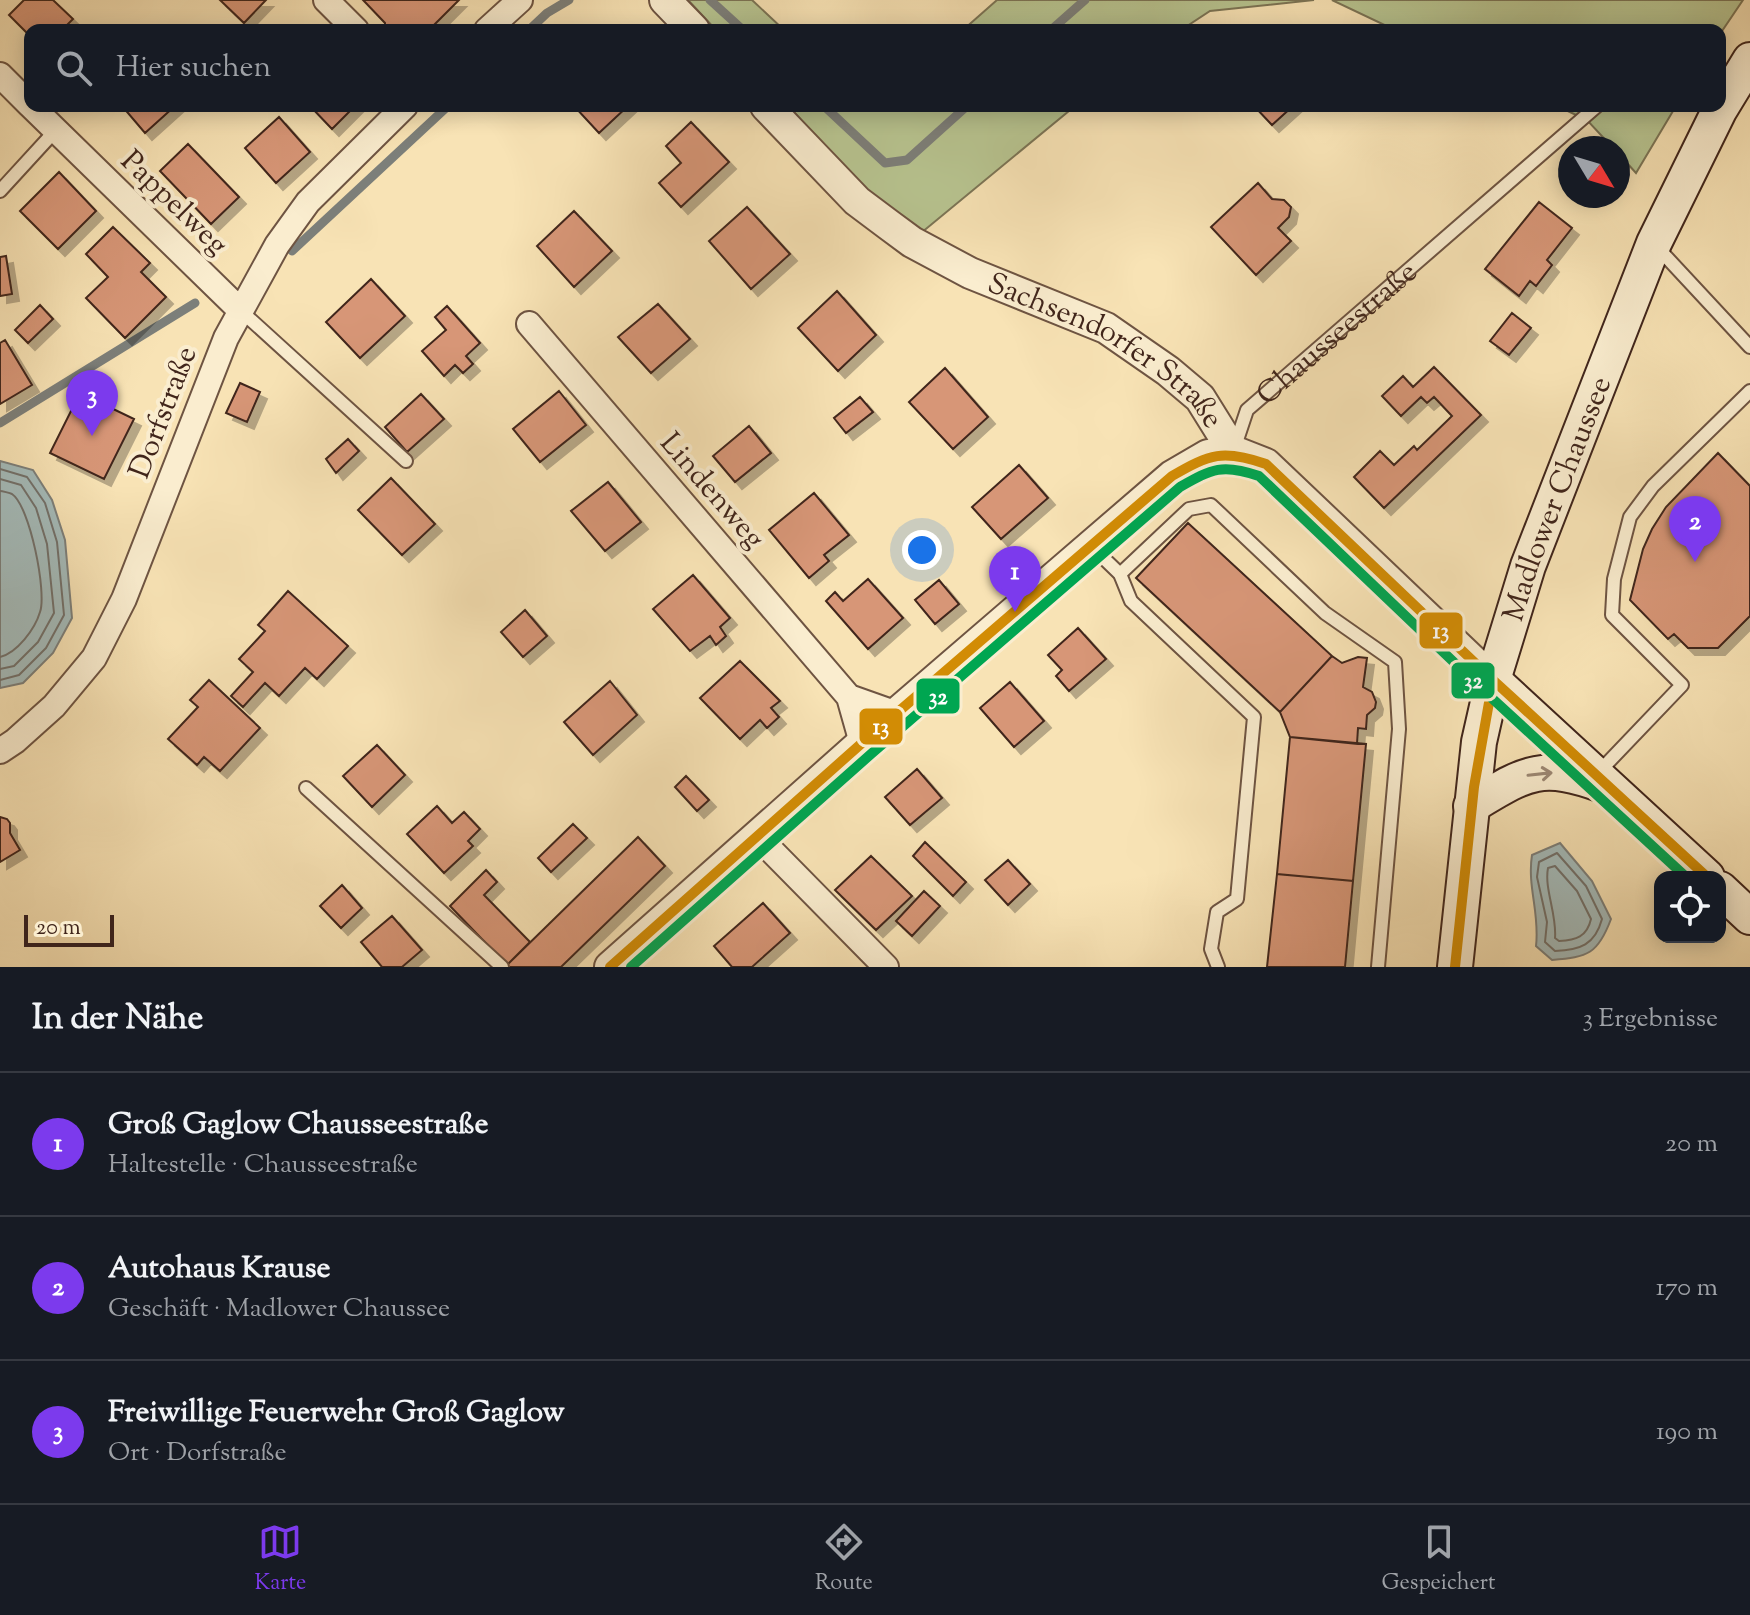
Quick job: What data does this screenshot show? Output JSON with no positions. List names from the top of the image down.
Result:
{
  "streets": {
    "main road": ["Sachsendorfer Straße", "Madlower Chaussee"],
    "street": ["Pappelweg", "Dorfstraße", "Lindenweg"],
    "lane": ["Chausseestraße"]
  },
  "crossings": [
    ["Pappelweg", "Dorfstraße"],
    ["Chausseestraße", "Sachsendorfer Straße"],
    ["Sachsendorfer Straße", "Madlower Chaussee"]
  ],
  "lines": ["transit line 13", "transit line 32"],
  "scale_bar": "20 m",
  "north": "bottom right",
  "page": {
    "search": "Hier suchen",
    "pins": ["3", "2", "1"],
    "scale": "20 m",
    "heading": ["In der Nähe", "3 Ergebnisse"],
    "list": [
      {
        "mark": "1",
        "name": "Groß Gaglow Chausseestraße",
        "note": "Haltestelle · Chausseestraße",
        "value": "20 m"
      },
      {
        "mark": "2",
        "name": "Autohaus Krause",
        "note": "Geschäft · Madlower Chaussee",
        "value": "170 m"
      },
      {
        "mark": "3",
        "name": "Freiwillige Feuerwehr Groß Gaglow",
        "note": "Ort · Dorfstraße",
        "value": "190 m"
      }
    ],
    "nav": ["Karte", "Route", "Gespeichert"]
  }
}
